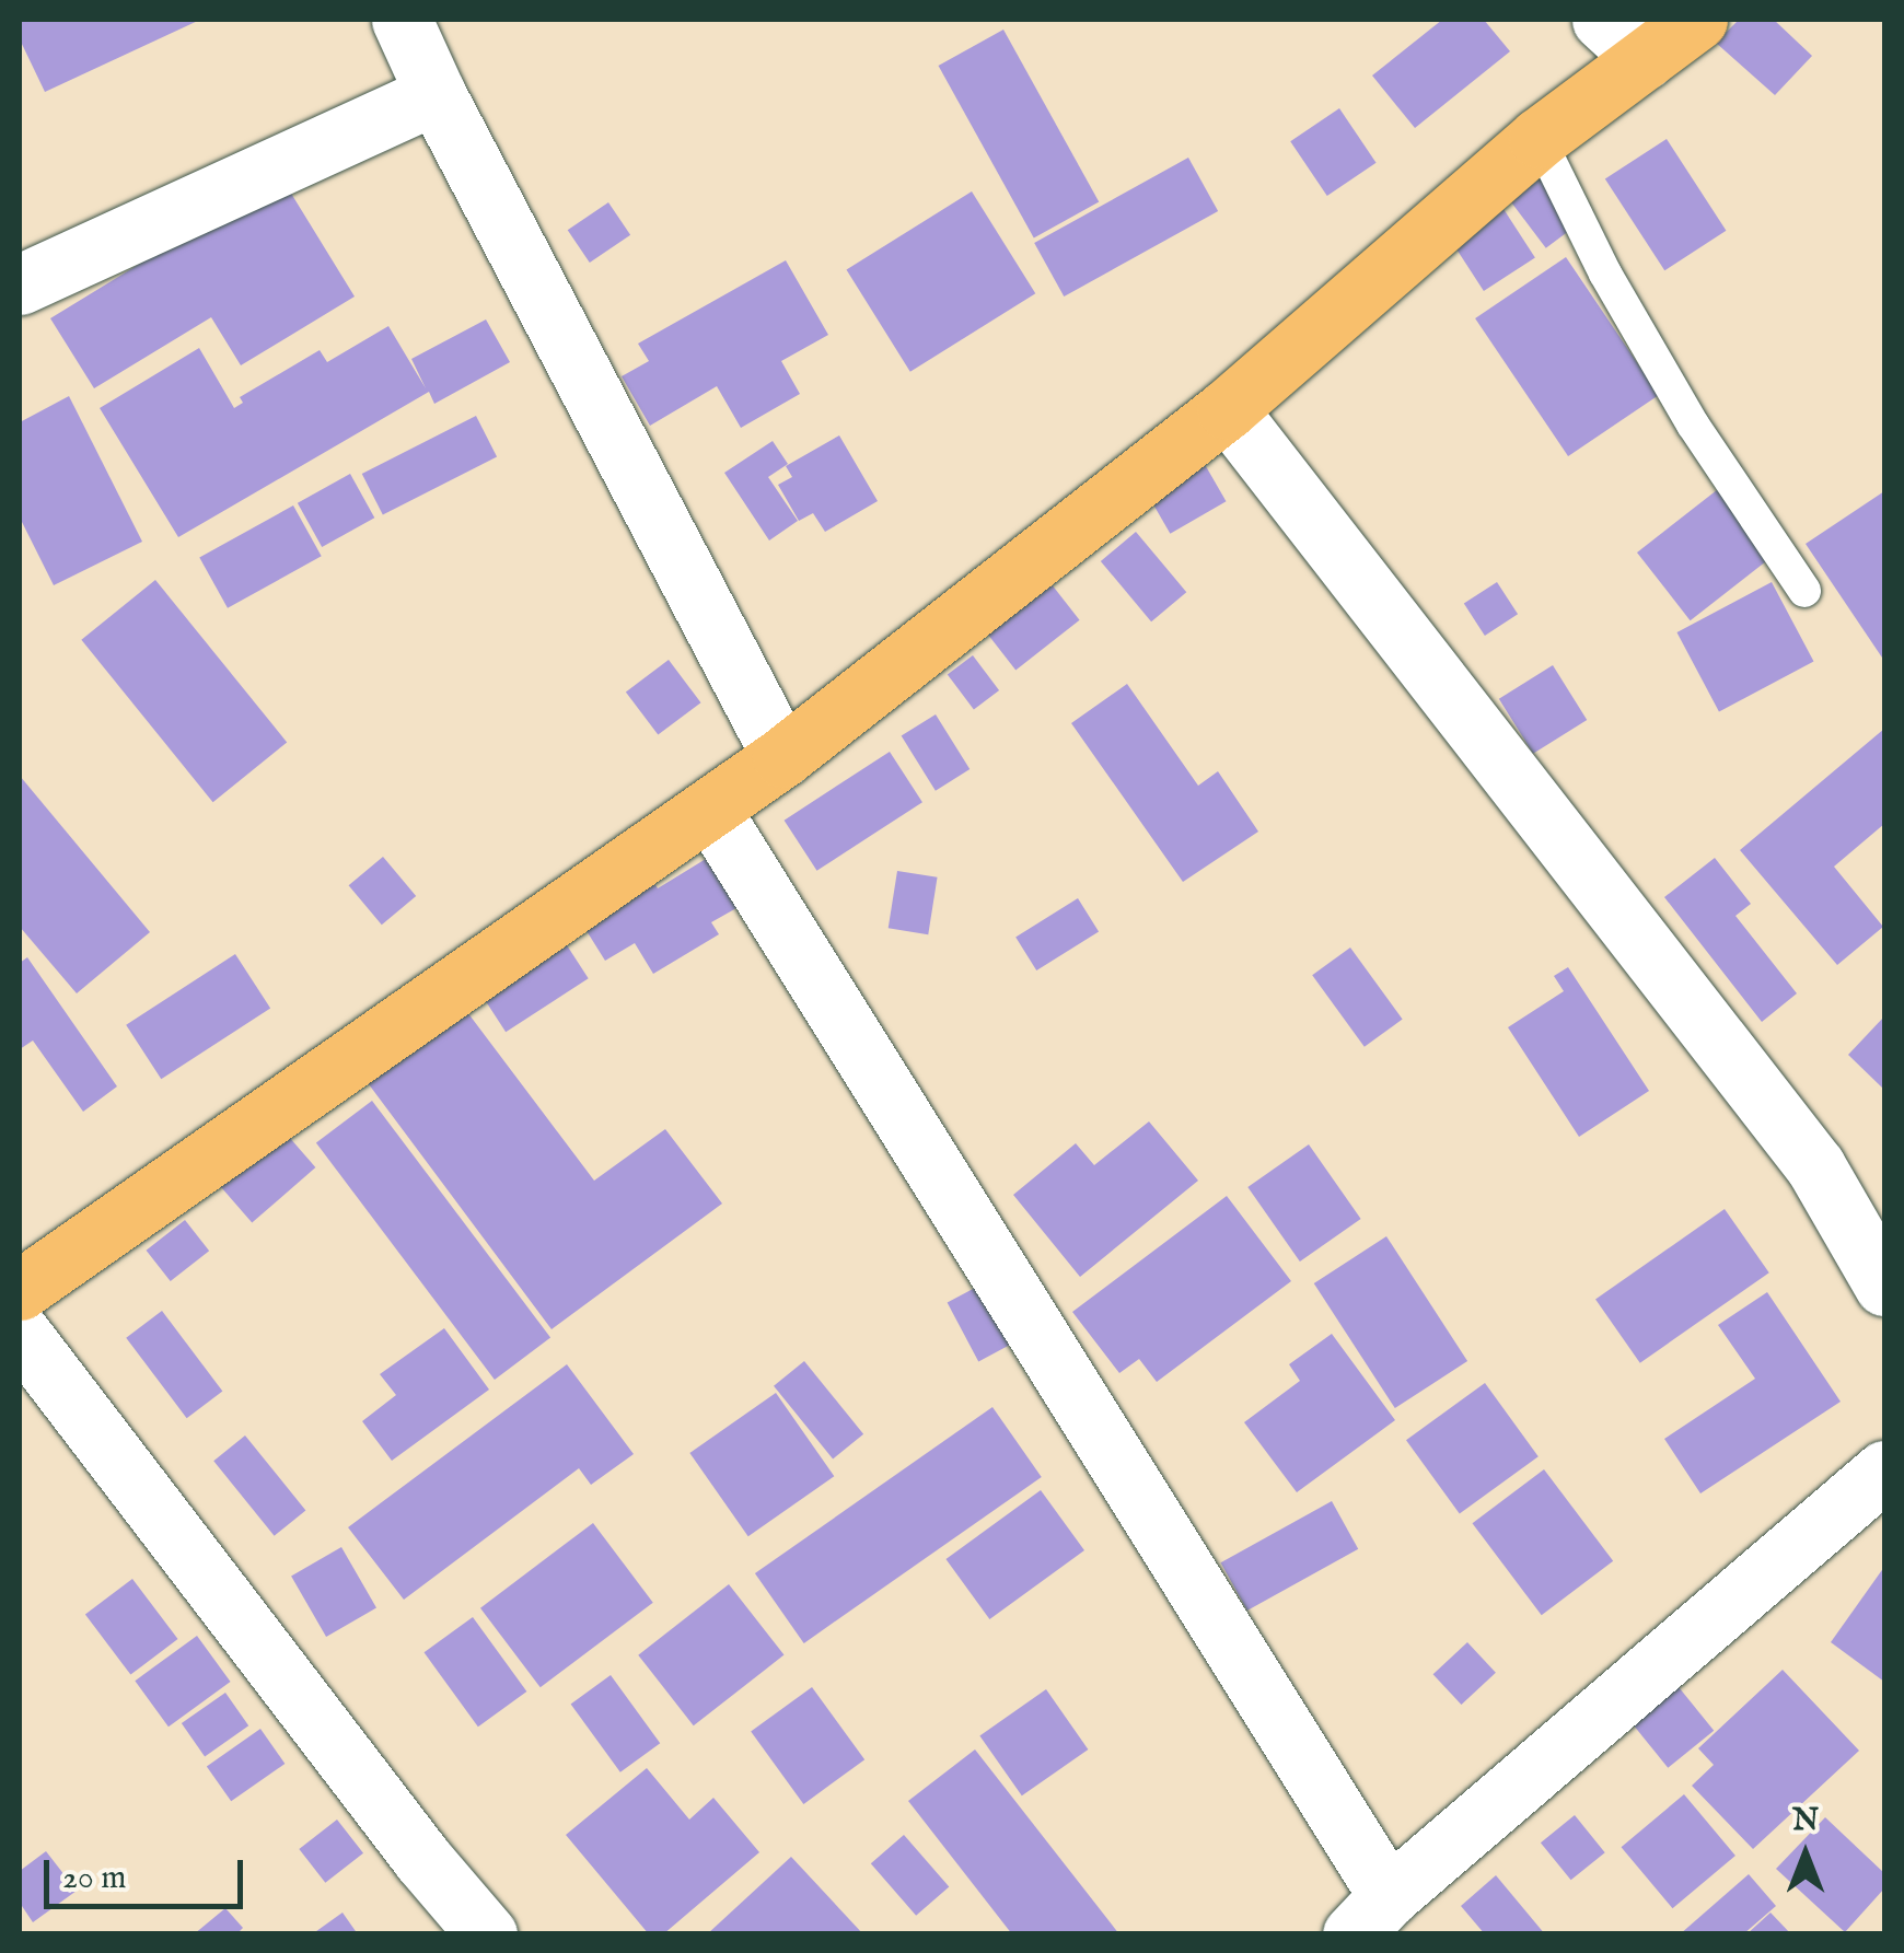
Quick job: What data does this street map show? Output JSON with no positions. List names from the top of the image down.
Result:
{
  "scale_bar": "20 m",
  "north": "top"
}
